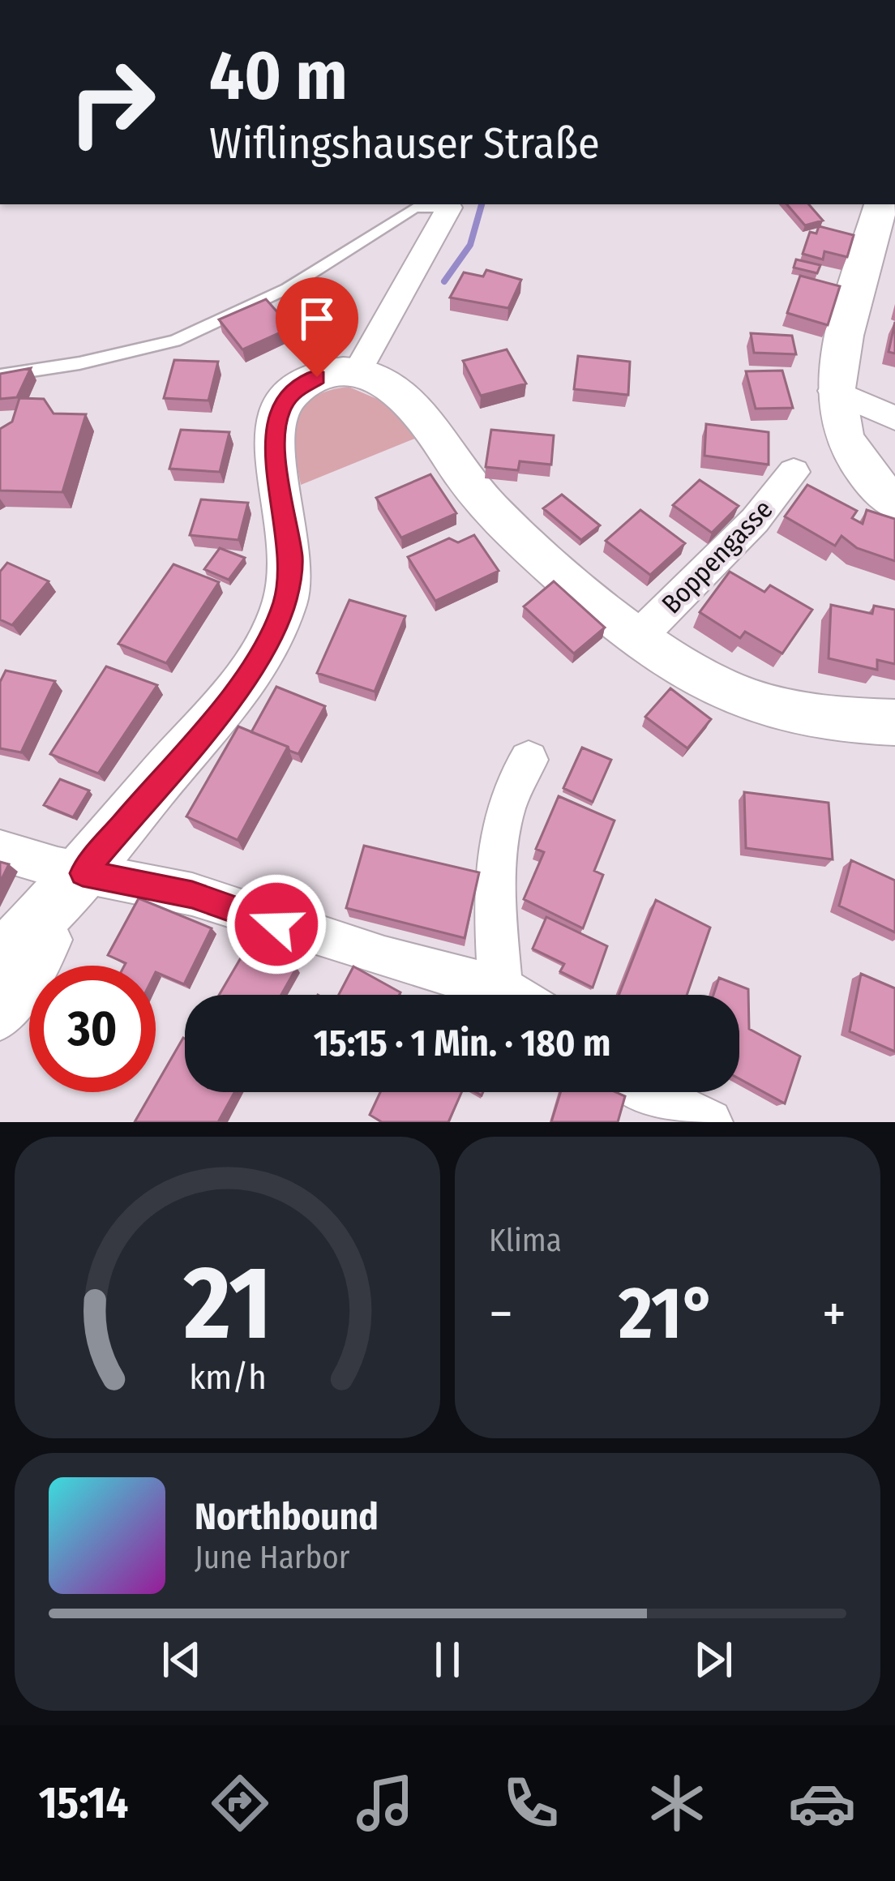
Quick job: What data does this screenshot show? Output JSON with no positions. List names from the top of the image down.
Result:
{
  "streets": {
    "street": ["Boppengasse"]
  },
  "page": {
    "turn": ["40 m", "Wiflingshauser Straße"],
    "limit": "30",
    "trip": "15:15 · 1 Min. · 180 m",
    "tile": "Klima",
    "heat": ["−", "21°", "+"],
    "song": ["Northbound", "June Harbor"],
    "tabs": "15:14",
    "gauge": ["21", "km/h"]
  }
}
